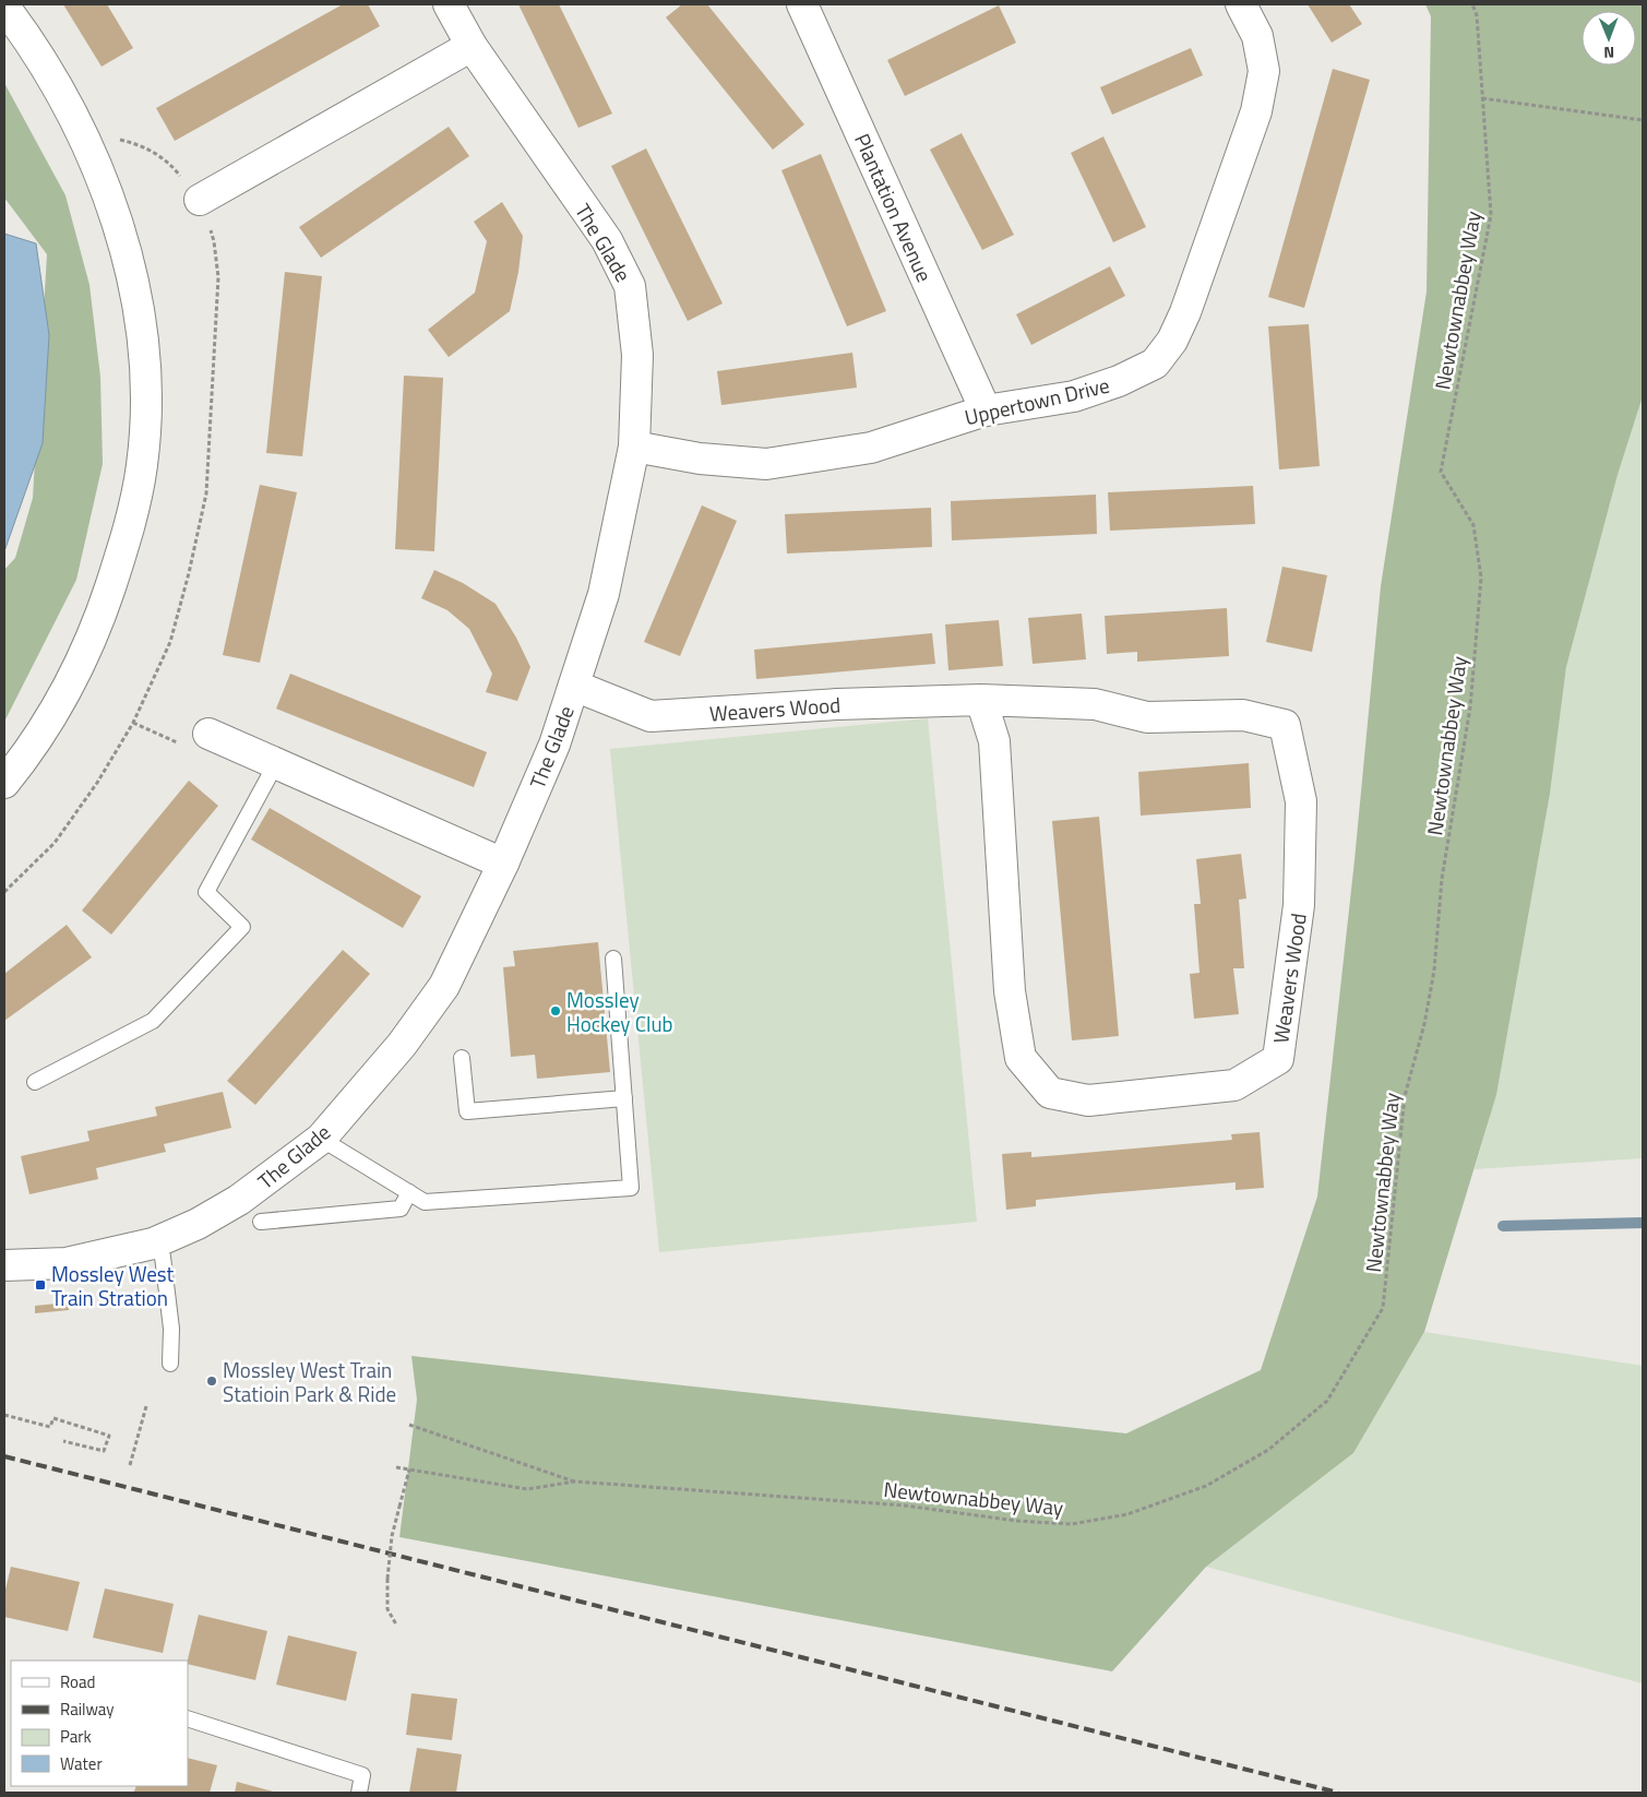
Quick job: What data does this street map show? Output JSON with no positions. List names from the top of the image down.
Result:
{
  "streets": {
    "street": [
      "Plantation Avenue",
      "The Glade",
      "Uppertown Drive",
      "Weavers Wood"
    ],
    "path": ["Newtownabbey Way"]
  },
  "crossings": [
    ["Plantation Avenue", "Uppertown Drive"],
    ["The Glade", "Uppertown Drive"],
    ["The Glade", "Weavers Wood"]
  ],
  "places": {
    "other": ["Mossley Hockey Club", "Mossley West Train Statioin Park & Ride"],
    "transit": ["Mossley West Train Stration"]
  },
  "legend": [
    "Road",
    "Railway",
    "Park",
    "Water"
  ],
  "north": "bottom"
}
